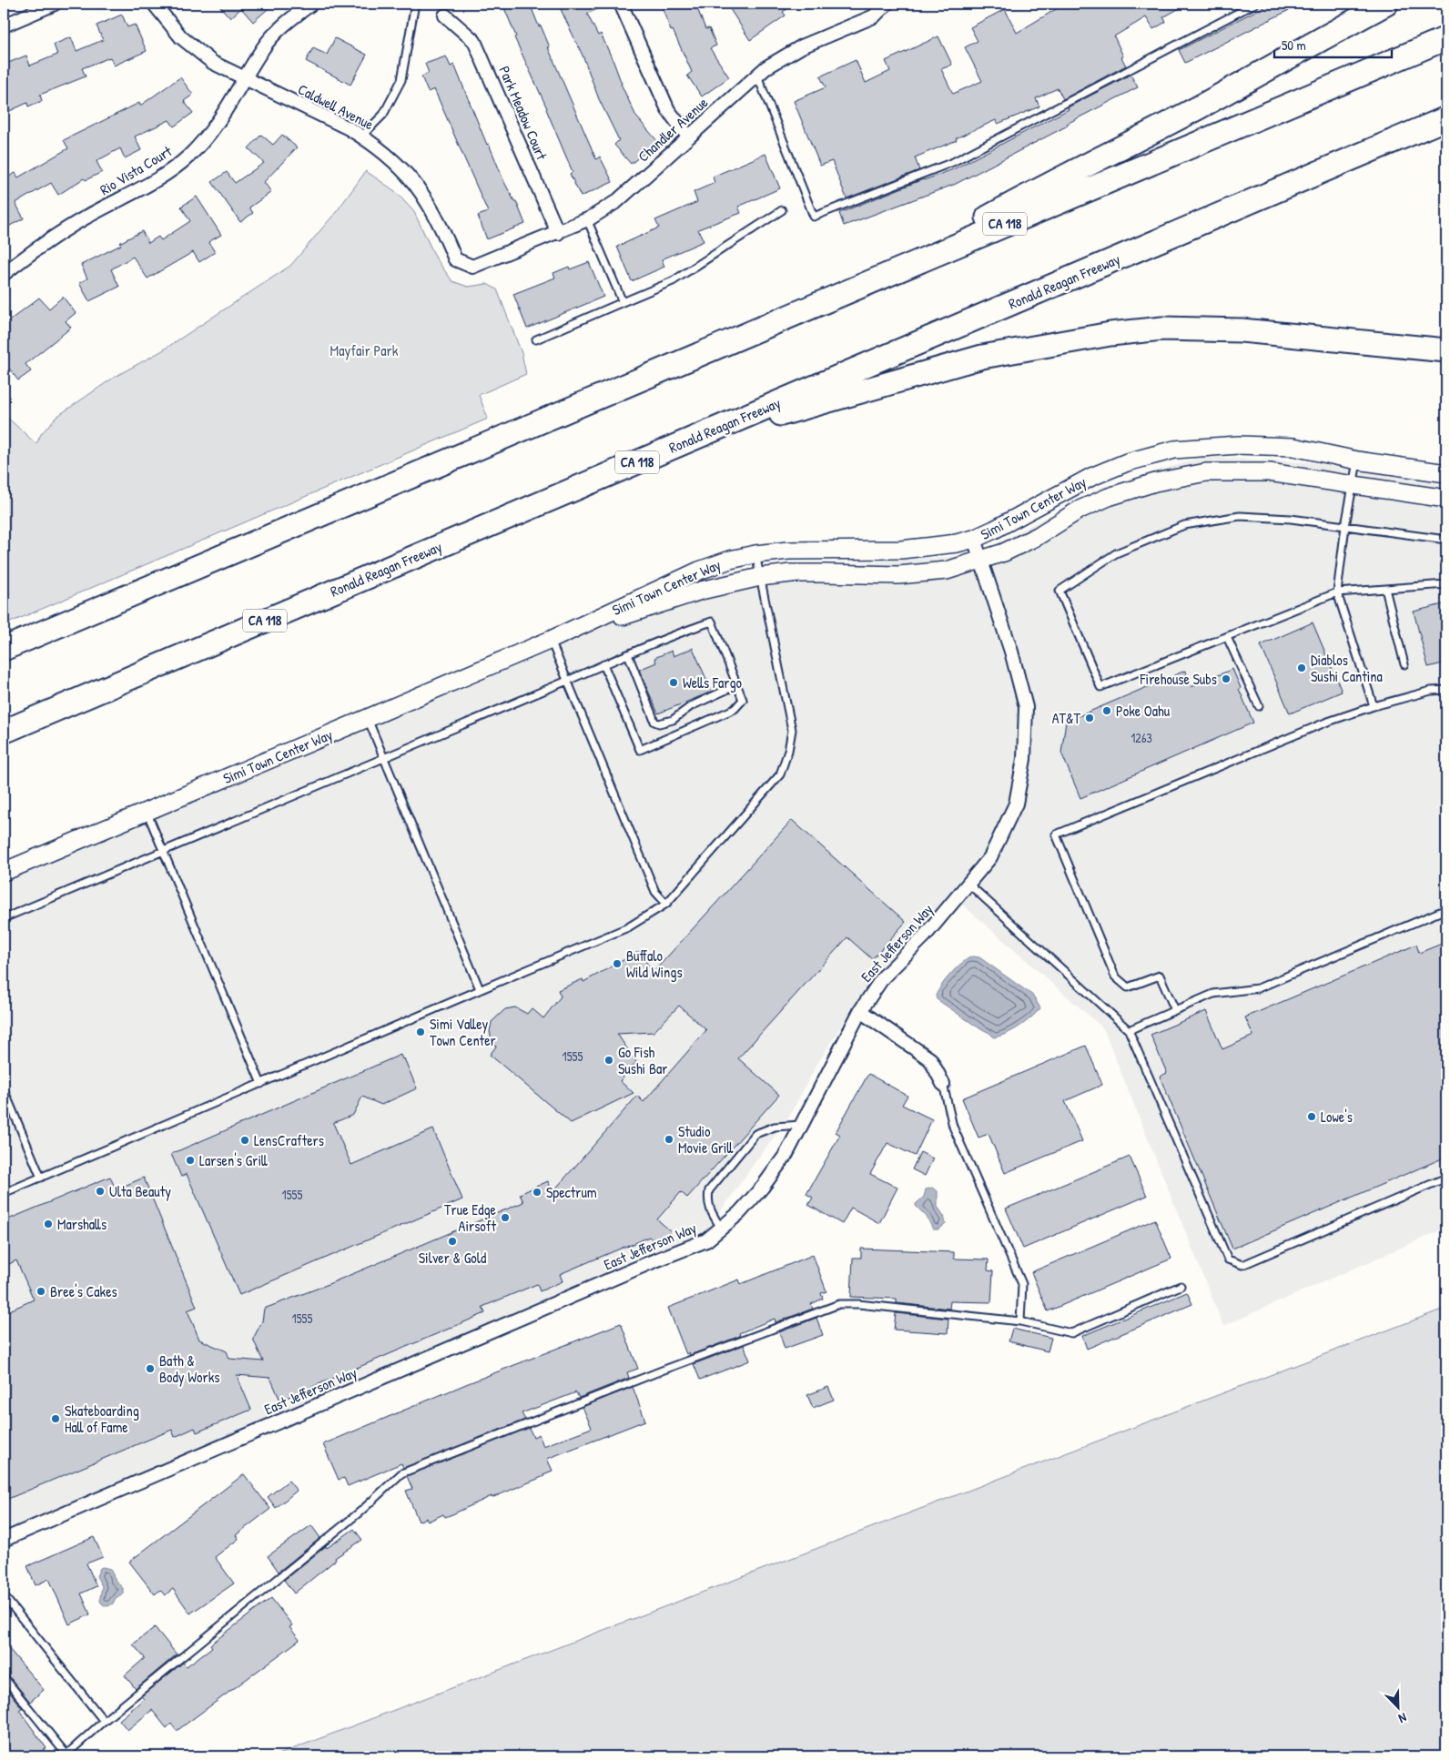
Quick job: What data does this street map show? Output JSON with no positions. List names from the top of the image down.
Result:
{
  "streets": {
    "highway": ["CA 118", "Ronald Reagan Freeway"],
    "street": [
      "Caldwell Avenue",
      "Park Meadow Court",
      "Chandler Avenue",
      "Rio Vista Court",
      "Simi Town Center Way",
      "East Jefferson Way"
    ]
  },
  "crossings": [
    ["Caldwell Avenue", "Chandler Avenue"],
    ["Caldwell Avenue", "Rio Vista Court"],
    ["Park Meadow Court", "Chandler Avenue"],
    ["Simi Town Center Way", "East Jefferson Way"]
  ],
  "parks": ["Mayfair Park"],
  "places": [
    "Diablos Sushi Cantina",
    "Firehouse Subs",
    "Wells Fargo",
    "Poke Oahu",
    "AT&T",
    "Buffalo Wild Wings",
    "Simi Valley Town Center",
    "Go Fish Sushi Bar",
    "Lowe's",
    "Studio Movie Grill",
    "LensCrafters",
    "Larsen's Grill",
    "Ulta Beauty",
    "Spectrum",
    "True Edge Airsoft",
    "Marshalls",
    "Silver & Gold",
    "Bree's Cakes",
    "Bath & Body Works",
    "Skateboarding Hall of Fame"
  ],
  "house_numbers": [
    "1263",
    "1555",
    "1555",
    "1555"
  ],
  "scale_bar": "50 m",
  "north": "bottom right"
}
